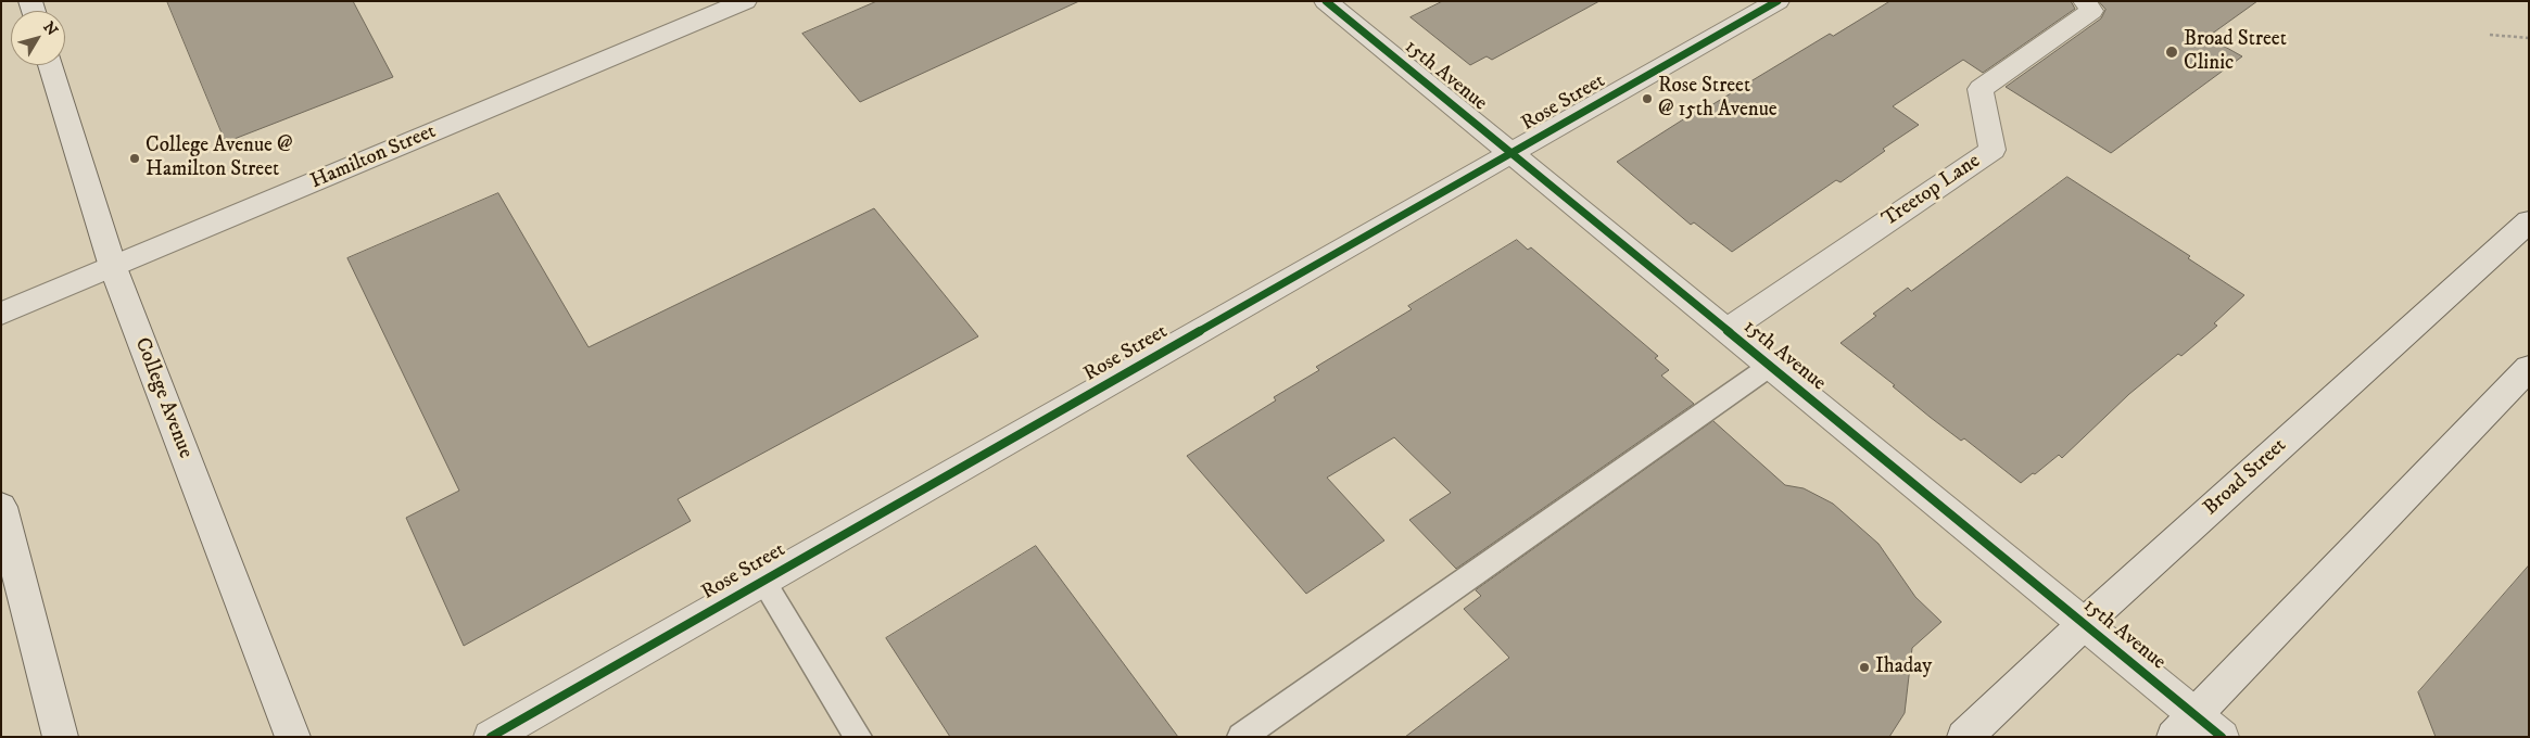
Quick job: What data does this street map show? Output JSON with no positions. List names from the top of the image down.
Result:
{
  "streets": {
    "street": [
      "15th Avenue",
      "Rose Street",
      "Hamilton Street",
      "Treetop Lane",
      "College Avenue",
      "Broad Street"
    ]
  },
  "crossings": [
    ["15th Avenue", "Rose Street"],
    ["15th Avenue", "Treetop Lane"],
    ["15th Avenue", "Broad Street"],
    ["Hamilton Street", "College Avenue"]
  ],
  "places": [
    "Broad Street Clinic",
    "Rose Street @ 15th Avenue",
    "College Avenue @ Hamilton Street",
    "Ihaday"
  ],
  "north": "top right"
}
